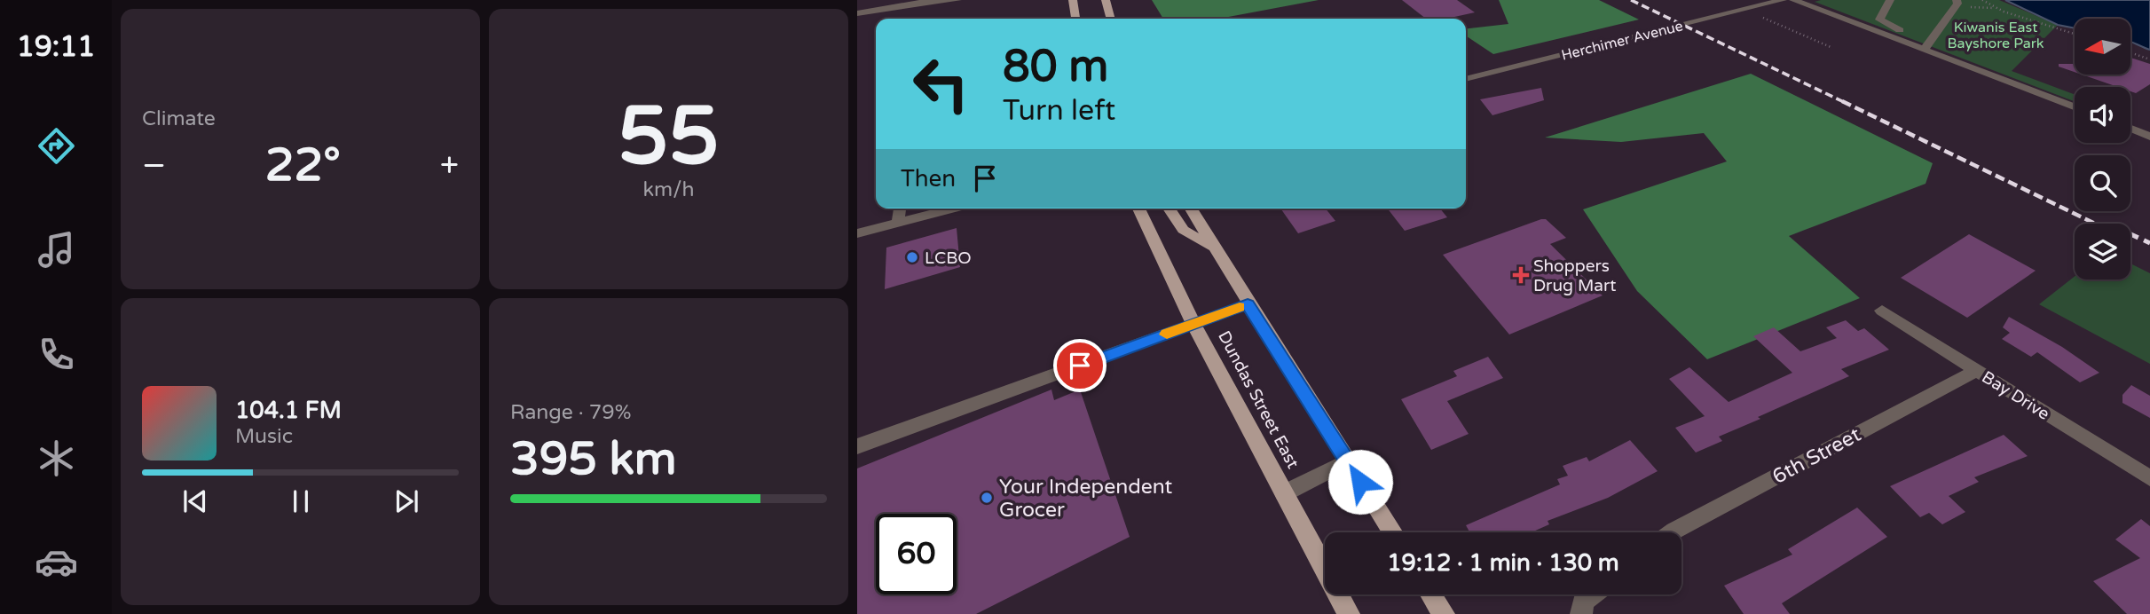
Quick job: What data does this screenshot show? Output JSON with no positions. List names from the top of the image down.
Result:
{
  "streets": {
    "main road": ["Dundas Street East"],
    "street": ["Herchimer Avenue", "Bay Drive", "6th Street"]
  },
  "crossings": [
    ["Bay Drive", "6th Street"]
  ],
  "parks": ["Kiwanis East Bayshore Park"],
  "places": {
    "other": ["LCBO", "Your Independent Grocer"],
    "health": ["Shoppers Drug Mart"]
  },
  "north": "left",
  "page": {
    "tabs": "19:11",
    "tile": [
      "Climate",
      ["55", "km/h"],
      ["Range · 79%", "395 km"]
    ],
    "turn": ["80 m", "Turn left"],
    "heat": ["−", "22°", "+"],
    "then": "Then",
    "song": ["104.1 FM", "Music"],
    "limit": "60",
    "trip": "19:12 · 1 min · 130 m"
  }
}
